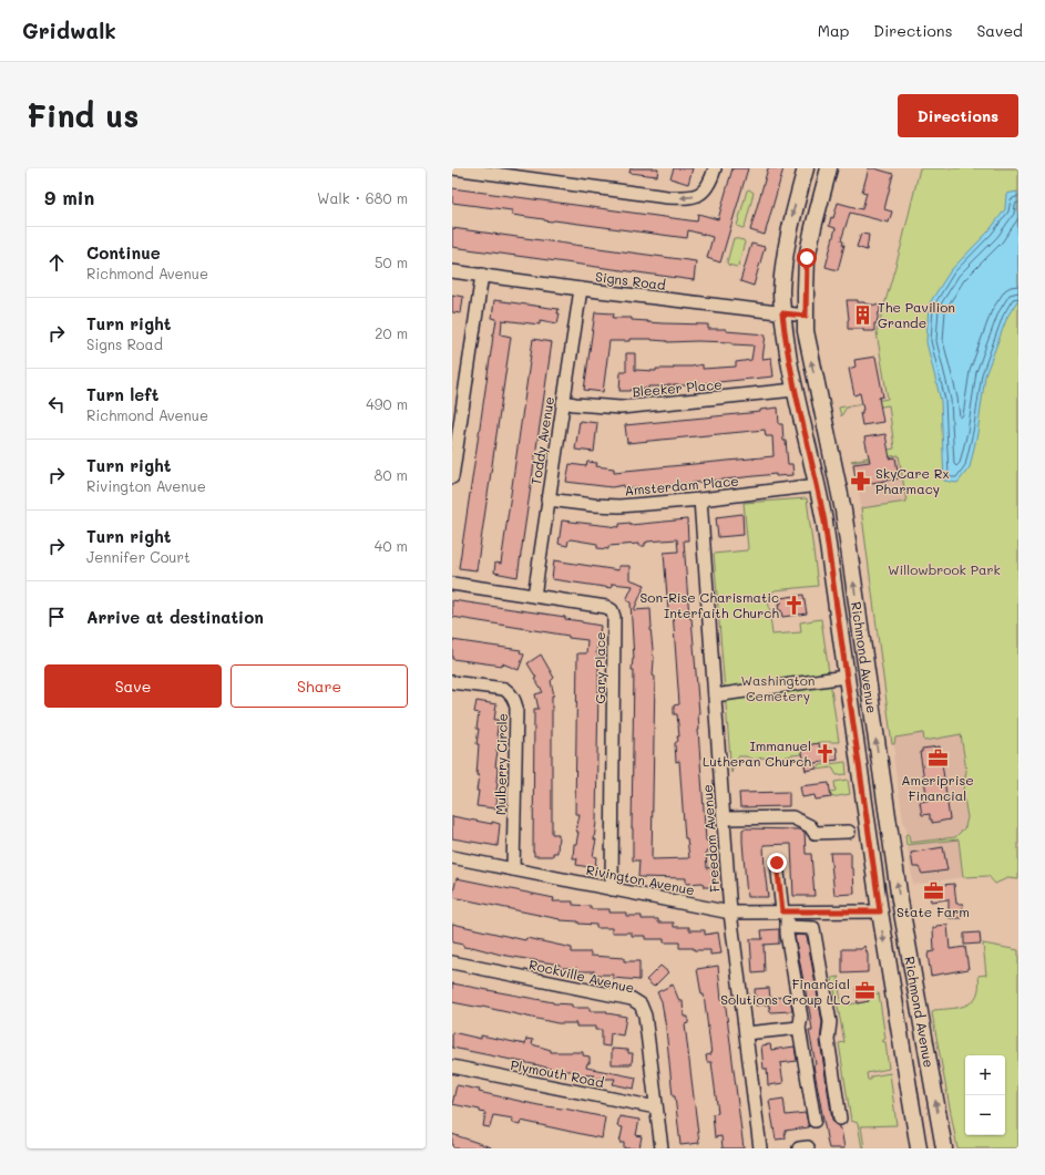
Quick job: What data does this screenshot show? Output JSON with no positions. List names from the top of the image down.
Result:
{
  "streets": {
    "main road": ["Richmond Avenue"],
    "street": [
      "Signs Road",
      "Bleeker Place",
      "Toddy Avenue",
      "Amsterdam Place",
      "Gary Place",
      "Mulberry Circle",
      "Freedom Avenue",
      "Rivington Avenue",
      "Rockville Avenue",
      "Plymouth Road"
    ]
  },
  "crossings": [
    ["Signs Road", "Toddy Avenue"],
    ["Signs Road", "Richmond Avenue"],
    ["Bleeker Place", "Toddy Avenue"],
    ["Bleeker Place", "Richmond Avenue"],
    ["Toddy Avenue", "Amsterdam Place"],
    ["Toddy Avenue", "Gary Place"],
    ["Amsterdam Place", "Richmond Avenue"],
    ["Amsterdam Place", "Freedom Avenue"],
    ["Richmond Avenue", "Rivington Avenue"],
    ["Gary Place", "Rivington Avenue"],
    ["Mulberry Circle", "Rivington Avenue"],
    ["Freedom Avenue", "Rivington Avenue"],
    ["Rockville Avenue", "Plymouth Road"]
  ],
  "parks": ["Willowbrook Park", "Washington Cemetery"],
  "places": {
    "building": ["The Pavilion Grande"],
    "pharmacy": ["SkyCare Rx Pharmacy"],
    "church": ["Son-Rise Charismatic Interfaith Church", "Immanuel Lutheran Church"],
    "office": ["Ameriprise Financial", "State Farm", "Financial Solutions Group LLC"]
  },
  "page": {
    "header": "Gridwalk",
    "nav": ["Map", "Directions", "Saved"],
    "buttons": [
      "Directions",
      ["Save", "Share"]
    ],
    "title": "Find us",
    "heading": ["9 min", "Walk · 680 m"],
    "list": [
      ["Continue", "Richmond Avenue", "50 m"],
      ["Turn right", "Signs Road", "20 m"],
      ["Turn left", "Richmond Avenue", "490 m"],
      ["Turn right", "Rivington Avenue", "80 m"],
      ["Turn right", "Jennifer Court", "40 m"],
      "Arrive at destination"
    ],
    "map_buttons": ["+", "−"]
  }
}
